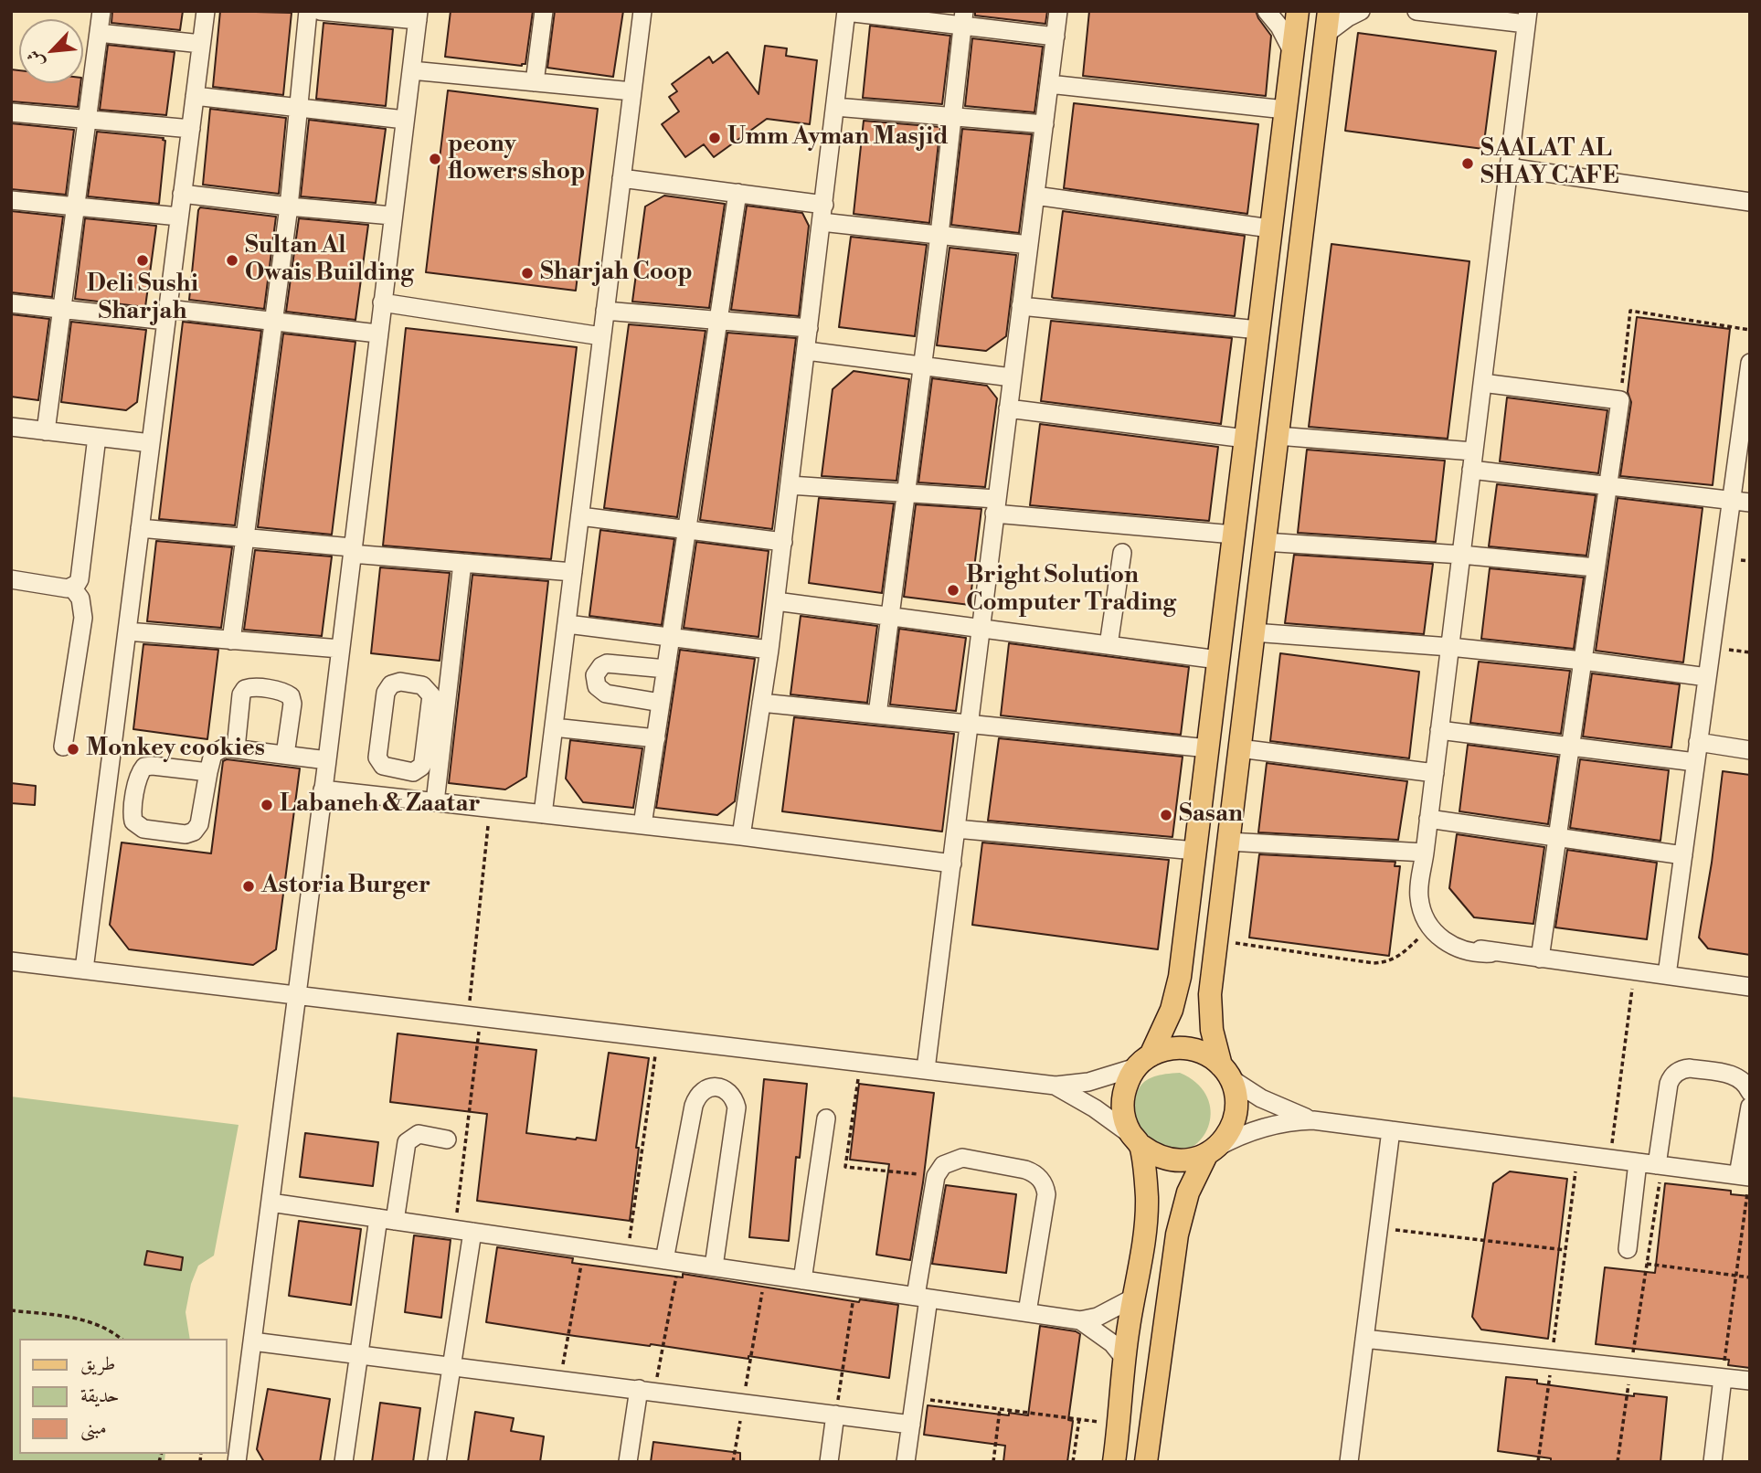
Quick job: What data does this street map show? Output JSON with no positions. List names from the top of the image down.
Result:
{
  "places": [
    "Umm Ayman Masjid",
    "peony flowers shop",
    "SAALAT AL SHAY CAFE",
    "Deli Sushi Sharjah",
    "Sultan Al Owais Building",
    "Sharjah Coop",
    "Bright Solution Computer Trading",
    "Monkey cookies",
    "Labaneh & Zaatar",
    "Sasan",
    "Astoria Burger"
  ],
  "legend": ["طريق", "حديقة", "مبنى"],
  "north": "bottom left"
}
